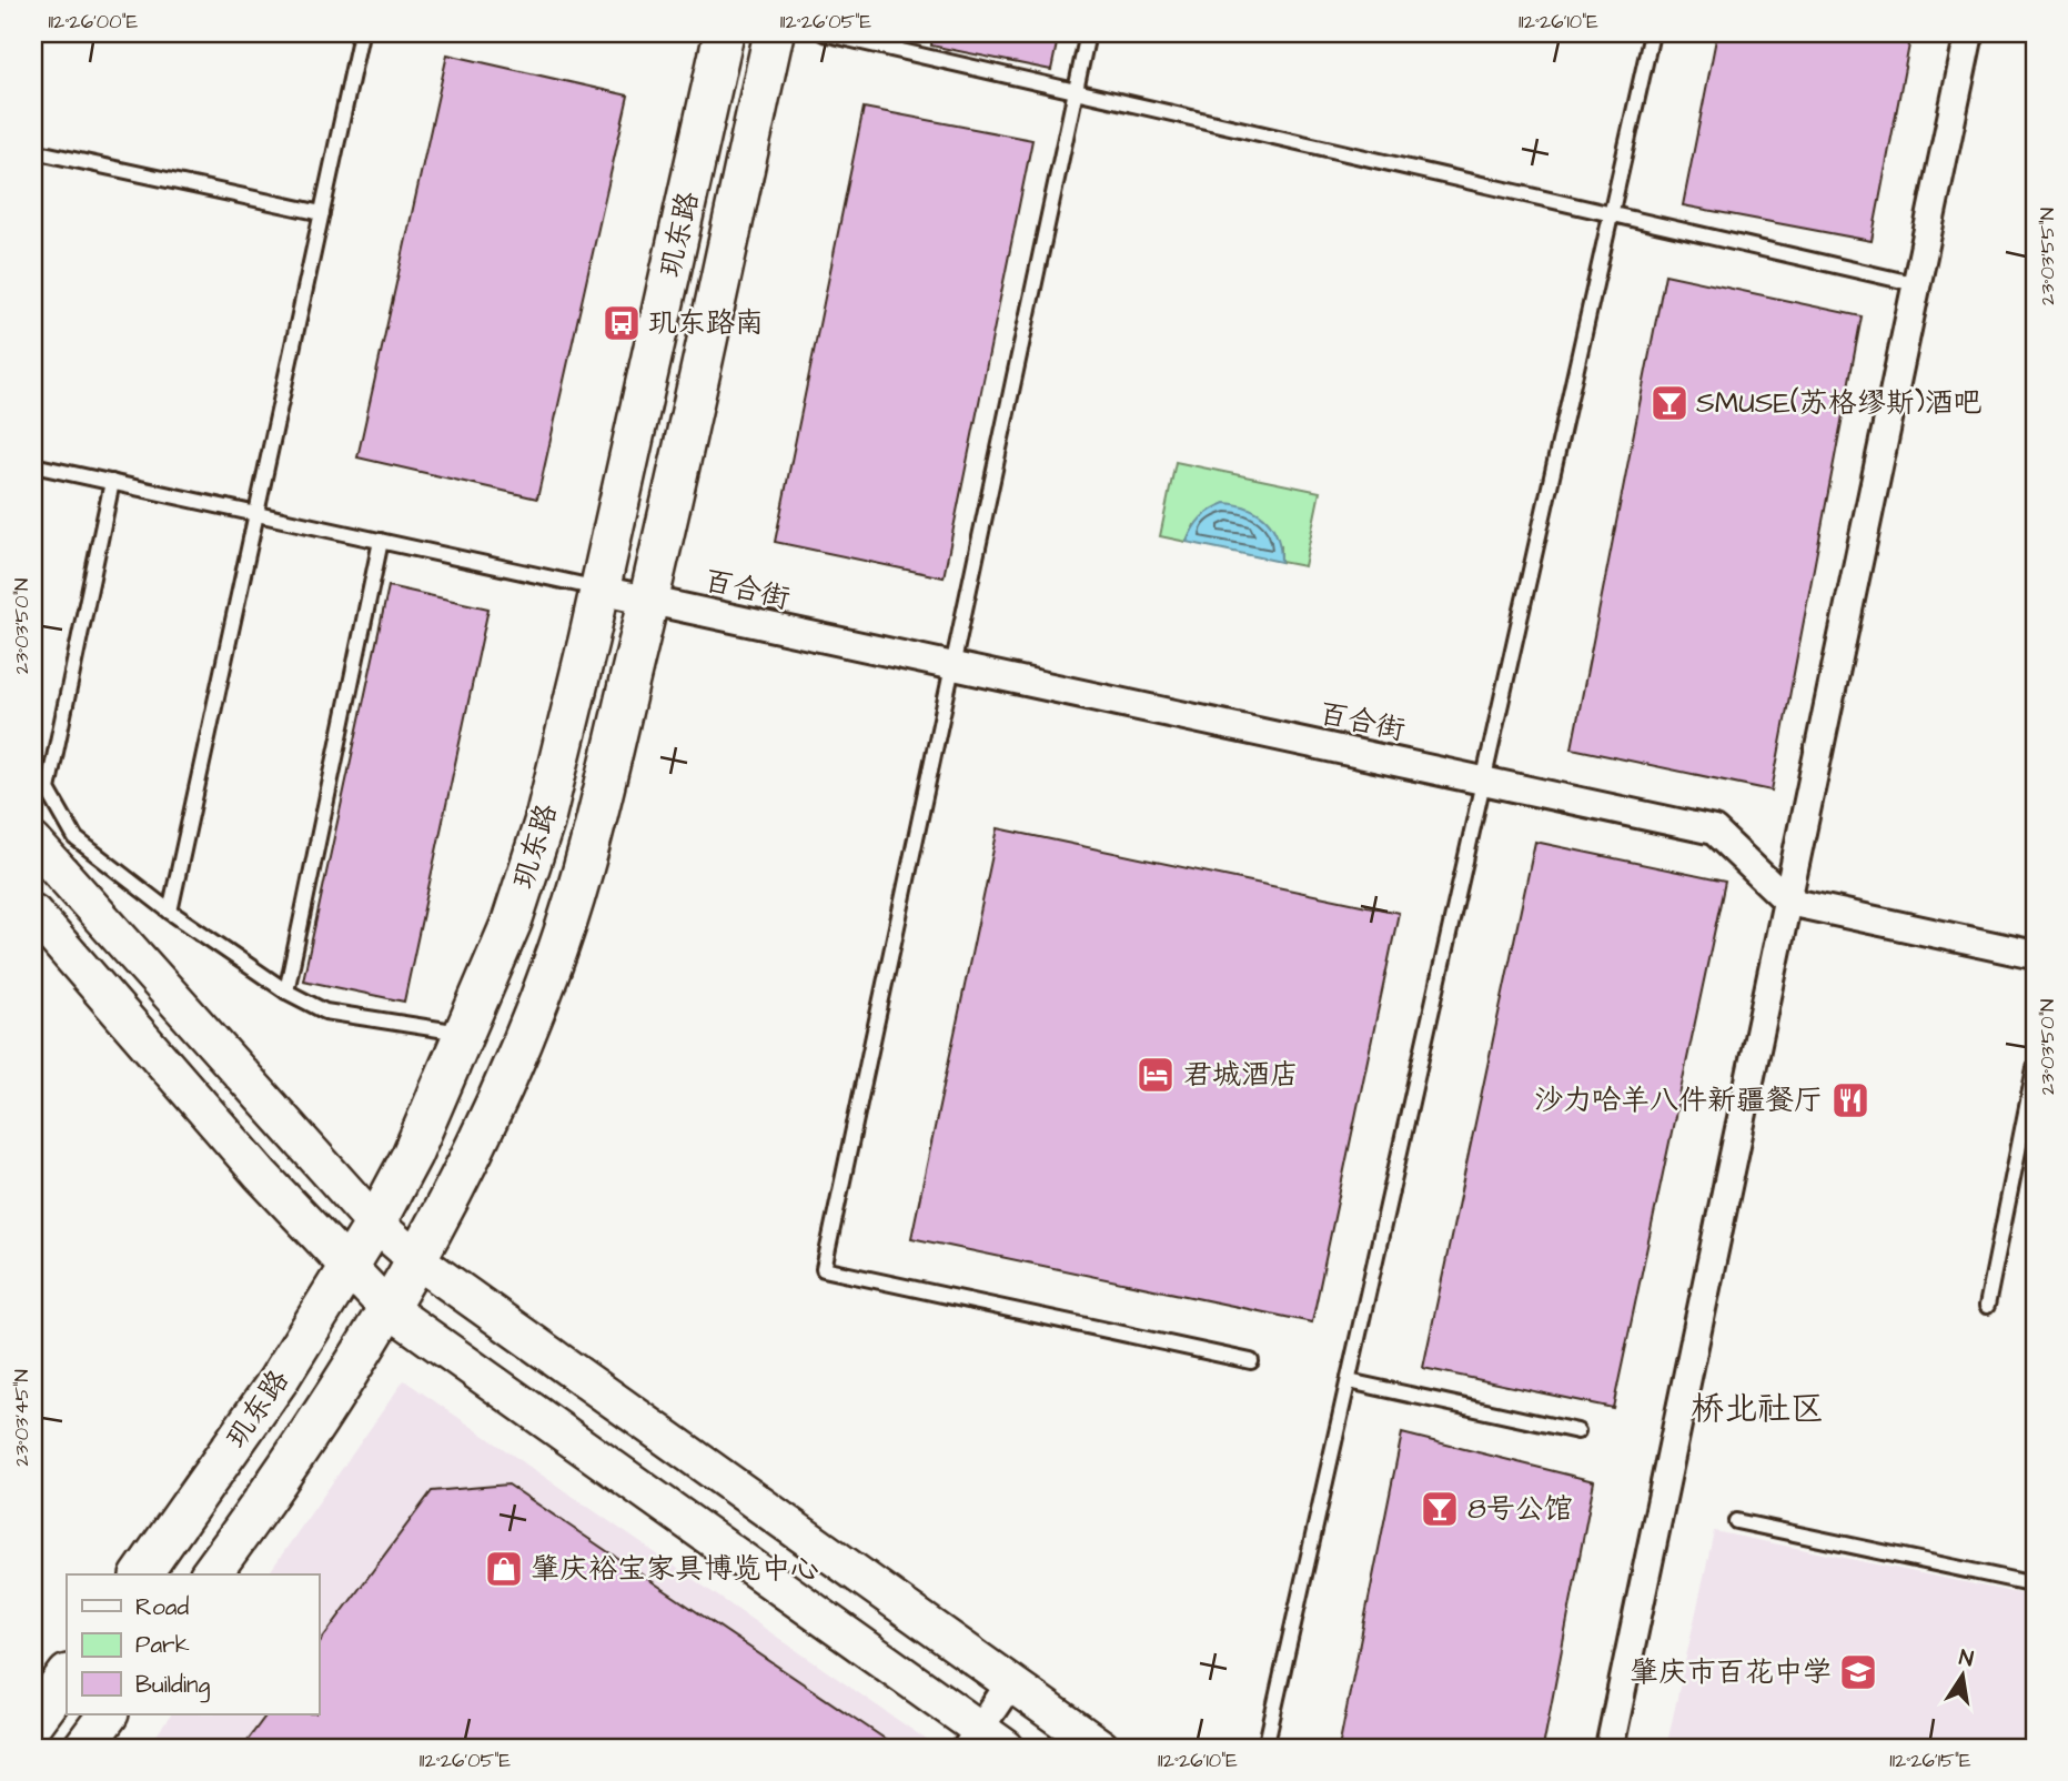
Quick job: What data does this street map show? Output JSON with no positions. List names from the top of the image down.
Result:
{
  "streets": {
    "main road": ["玑东路"],
    "street": ["百合街"]
  },
  "crossings": [
    ["玑东路", "百合街"]
  ],
  "districts": ["桥北社区"],
  "places": {
    "bus stop": ["玑东路南"],
    "bar": ["SMUSE(苏格缪斯)酒吧", "8号公馆"],
    "hotel": ["君城酒店"],
    "restaurant": ["沙力哈羊八件新疆餐厅"],
    "shop": ["肇庆裕宝家具博览中心"],
    "school or university": ["肇庆市百花中学"]
  },
  "legend": ["Road", "Park", "Building"],
  "north": "top",
  "coordinates": [
    "112°26'00\"E",
    "112°26'05\"E",
    "112°26'10\"E",
    "23°03'55\"N",
    "23°03'50\"N",
    "23°03'45\"N",
    "112°26'15\"E"
  ]
}
